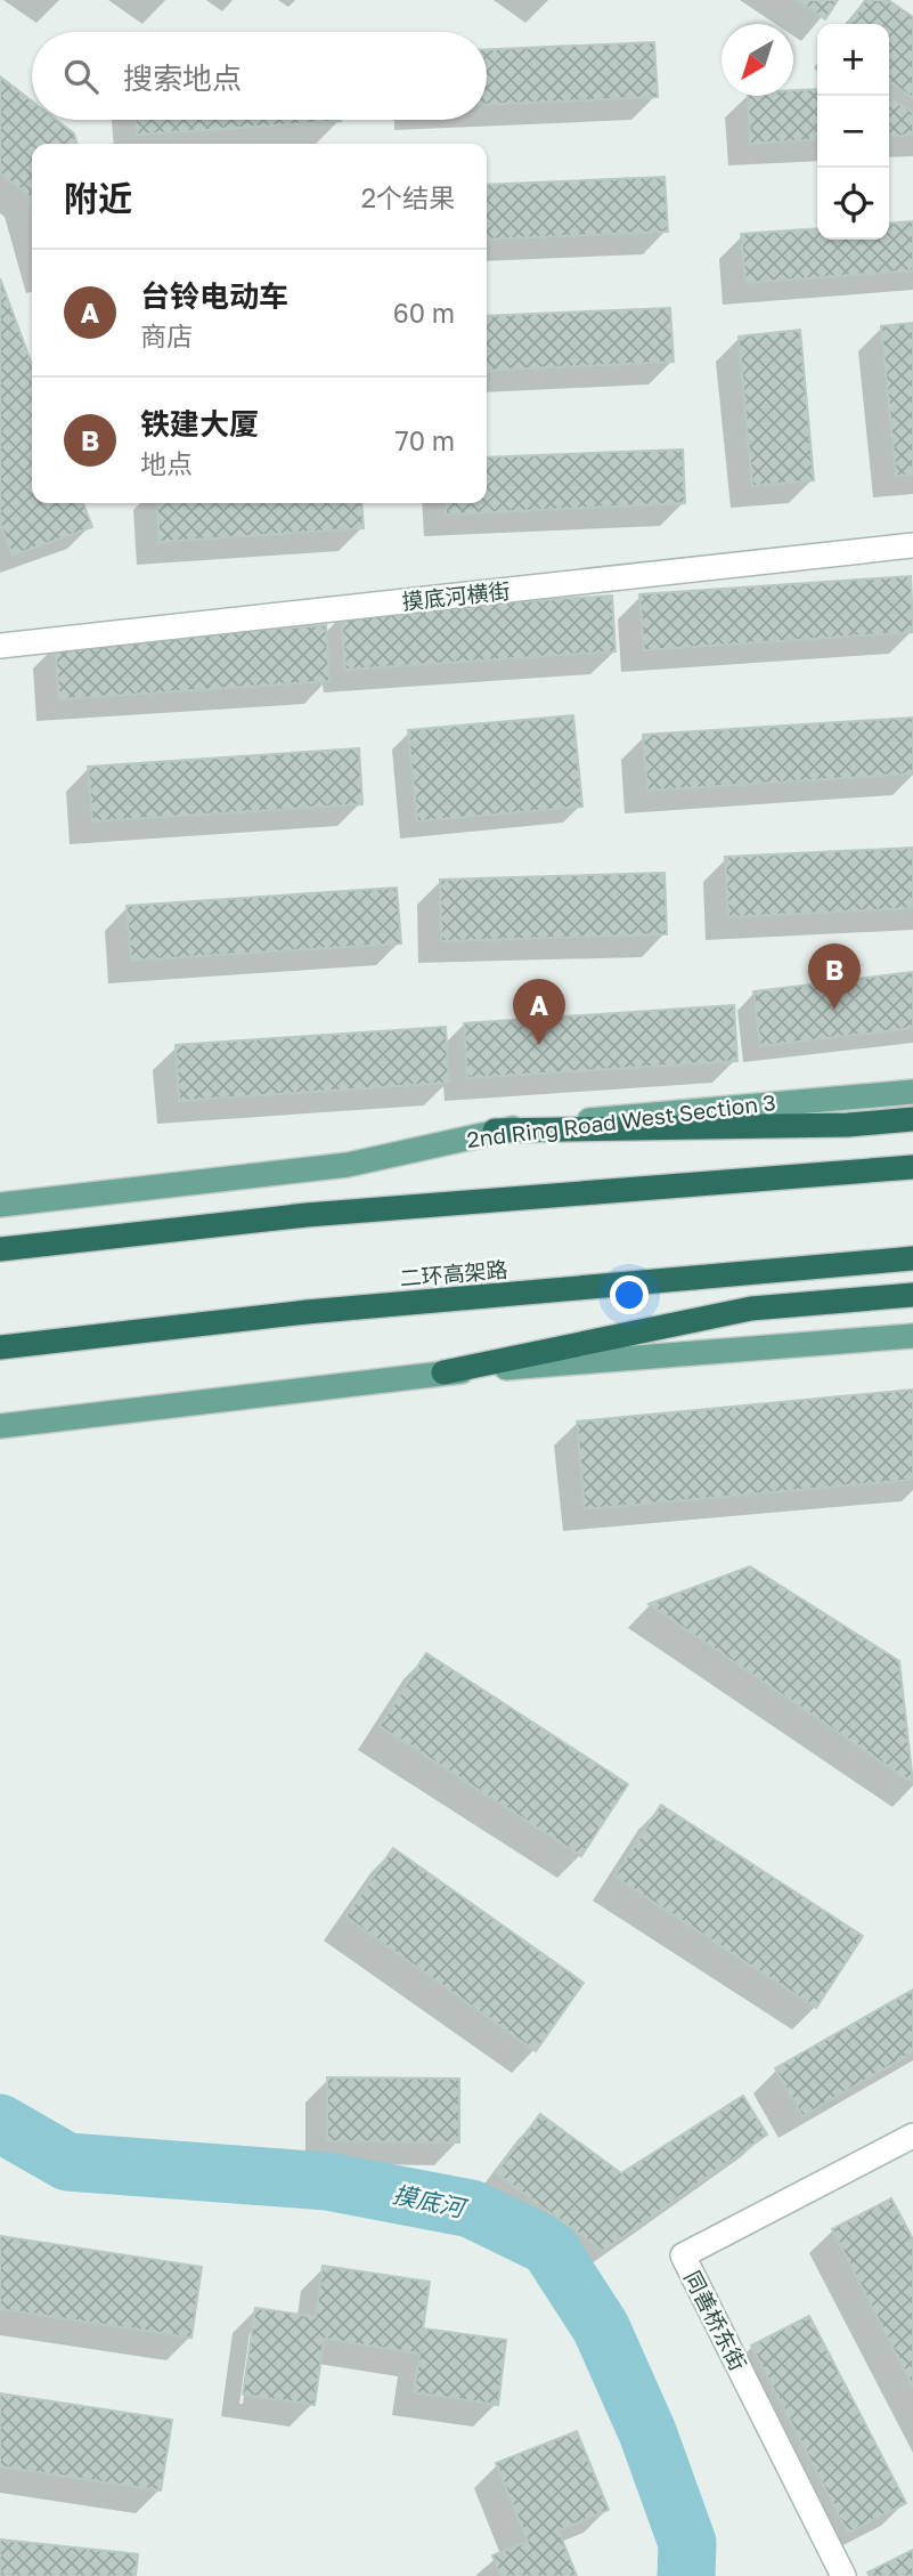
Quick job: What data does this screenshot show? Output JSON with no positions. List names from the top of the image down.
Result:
{
  "streets": {
    "highway": ["二环高架路"],
    "main road": ["2nd Ring Road West Section 3"],
    "street": ["摸底河横街", "同善桥东街"]
  },
  "water": ["摸底河"],
  "north": "bottom left",
  "page": {
    "map_buttons": ["+", "−"],
    "search": "搜索地点",
    "heading": ["附近", "2个结果"],
    "list": [
      {
        "mark": "A",
        "name": "台铃电动车",
        "note": "商店",
        "value": "60 m"
      },
      {
        "mark": "B",
        "name": "铁建大厦",
        "note": "地点",
        "value": "70 m"
      }
    ],
    "pins": ["B", "A"]
  }
}
